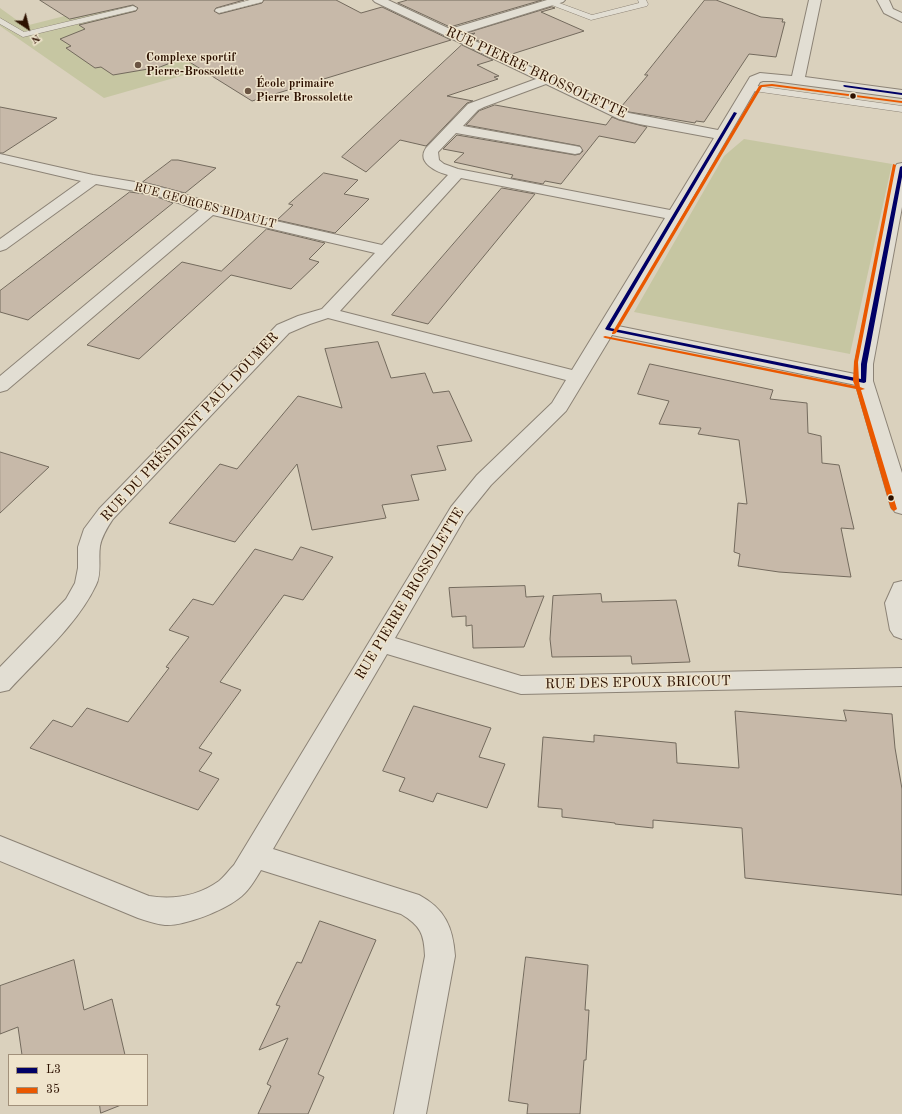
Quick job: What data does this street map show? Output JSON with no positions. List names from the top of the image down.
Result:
{
  "streets": {
    "street": [
      "RUE PIERRE BROSSOLETTE",
      "RUE GEORGES BIDAULT",
      "RUE DU PRÉSIDENT PAUL DOUMER",
      "RUE DES EPOUX BRICOUT"
    ]
  },
  "crossings": [
    ["RUE PIERRE BROSSOLETTE", "RUE DES EPOUX BRICOUT"]
  ],
  "places": ["Complexe sportif Pierre-Brossolette", "École primaire Pierre Brossolette"],
  "lines": ["transit line 35", "transit line L3"],
  "legend": ["L3", "35"],
  "north": "bottom right"
}
